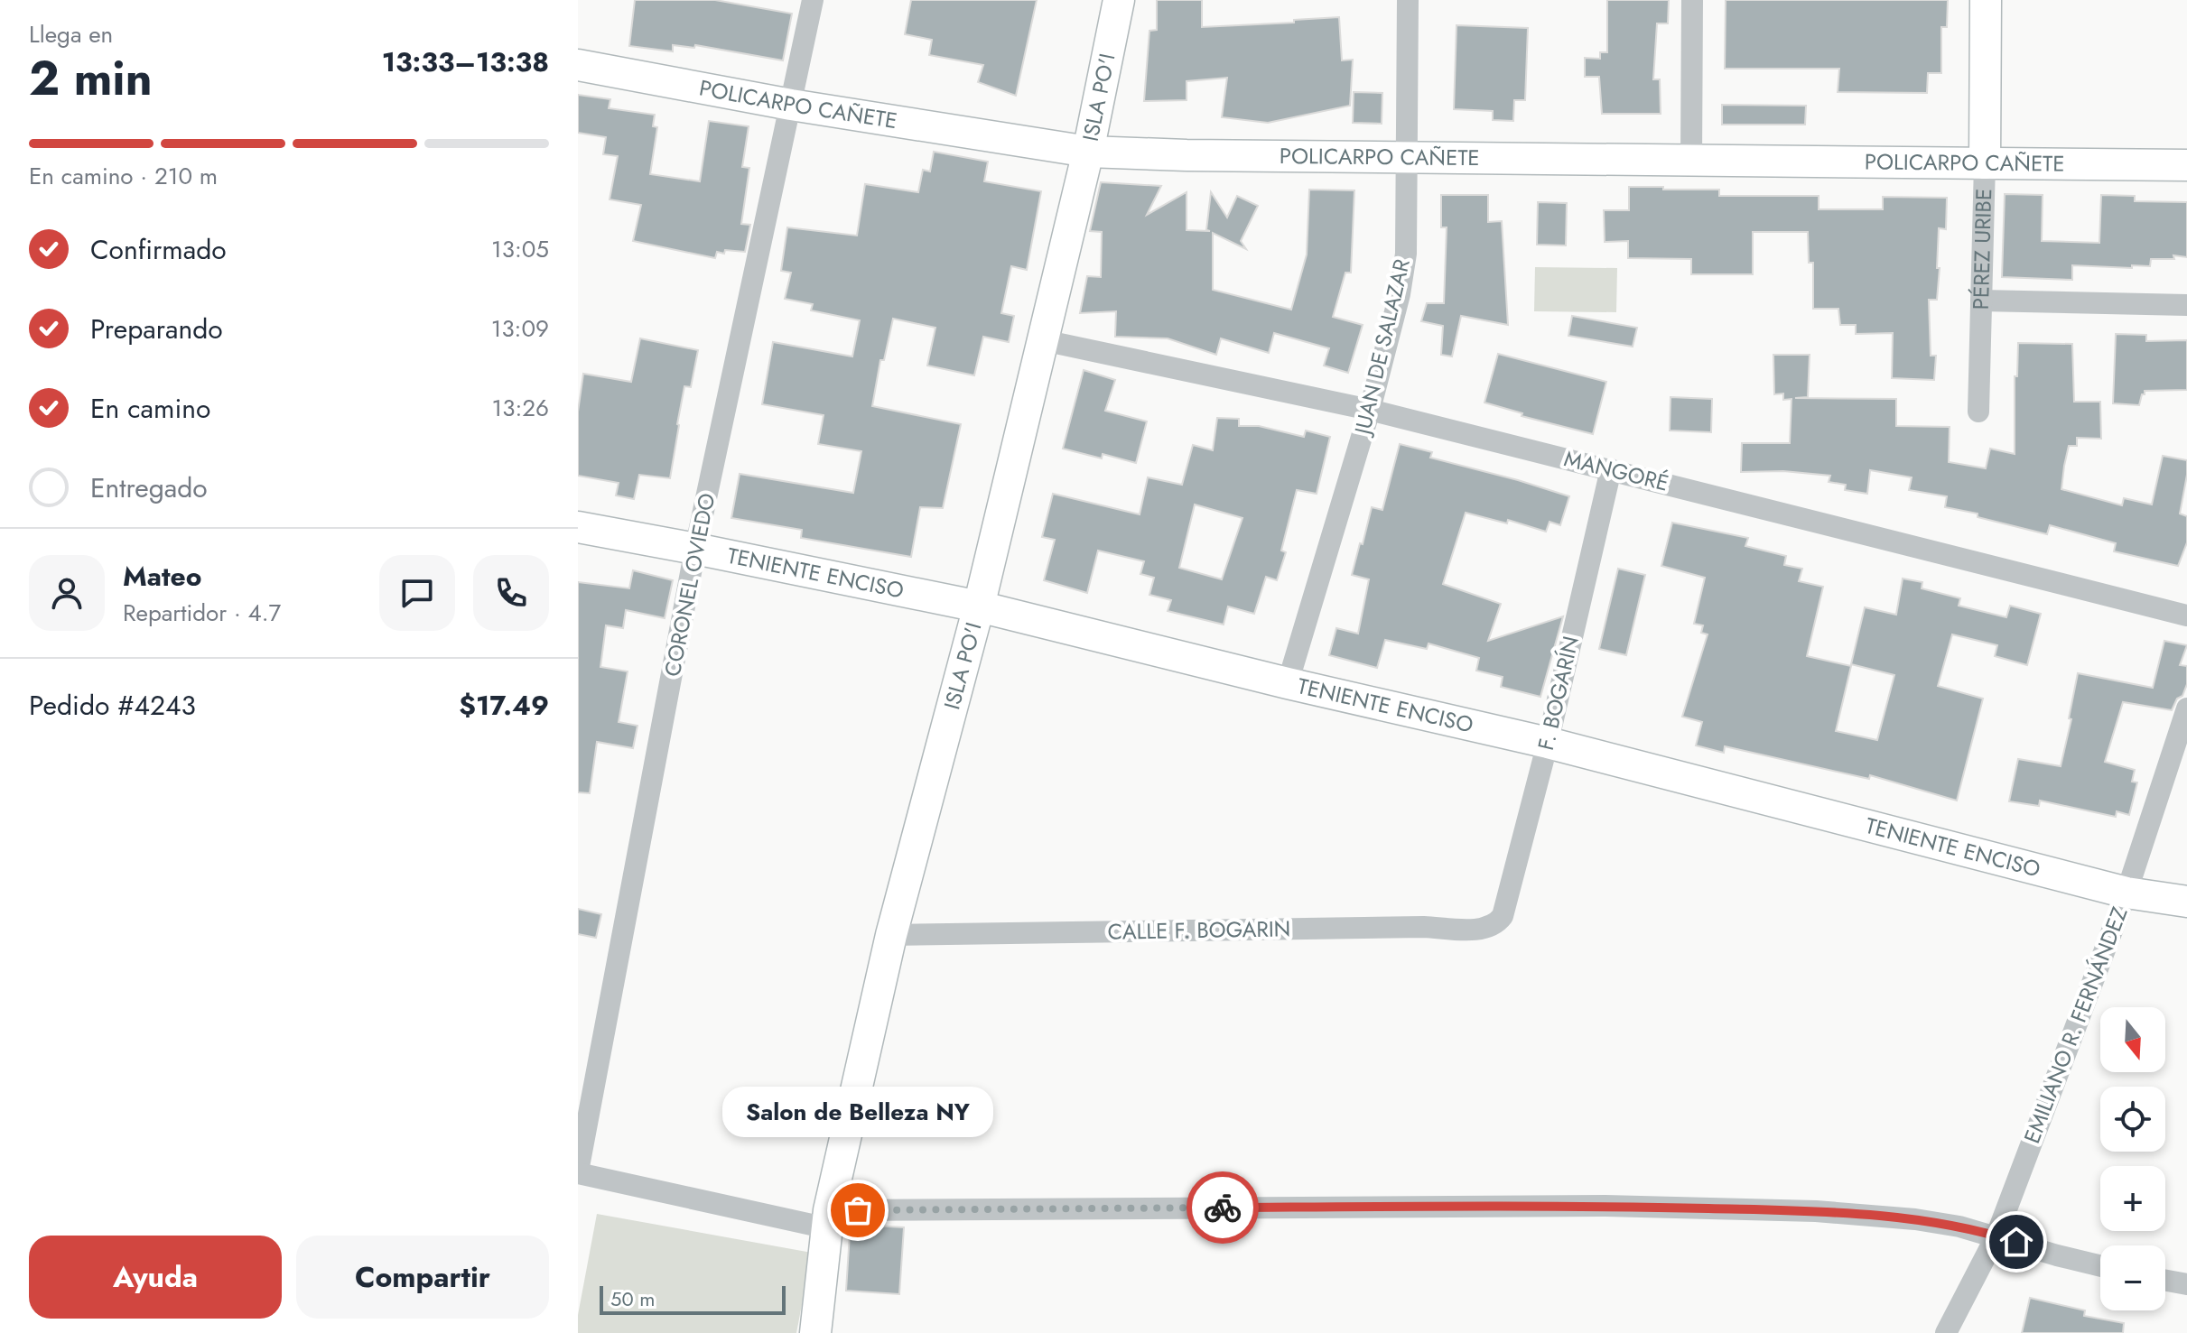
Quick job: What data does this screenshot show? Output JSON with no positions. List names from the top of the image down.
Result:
{
  "streets": {
    "street": [
      "ISLA PO'I",
      "POLICARPO CAÑETE",
      "PÉREZ URIBE",
      "JUAN DE SALAZAR",
      "MANGORÉ",
      "TENIENTE ENCISO",
      "CORONEL OVIEDO",
      "F. BOGARÍN",
      "CALLE F. BOGARIN",
      "EMILIANO R. FERNÁNDEZ"
    ]
  },
  "crossings": [
    ["ISLA PO'I", "POLICARPO CAÑETE"],
    ["ISLA PO'I", "MANGORÉ"],
    ["ISLA PO'I", "TENIENTE ENCISO"],
    ["ISLA PO'I", "CALLE F. BOGARIN"],
    ["POLICARPO CAÑETE", "PÉREZ URIBE"],
    ["POLICARPO CAÑETE", "JUAN DE SALAZAR"],
    ["POLICARPO CAÑETE", "CORONEL OVIEDO"],
    ["JUAN DE SALAZAR", "MANGORÉ"],
    ["JUAN DE SALAZAR", "TENIENTE ENCISO"],
    ["MANGORÉ", "F. BOGARÍN"],
    ["TENIENTE ENCISO", "CORONEL OVIEDO"],
    ["TENIENTE ENCISO", "F. BOGARÍN"],
    ["TENIENTE ENCISO", "EMILIANO R. FERNÁNDEZ"],
    ["F. BOGARÍN", "CALLE F. BOGARIN"]
  ],
  "places": ["Salon de Belleza NY"],
  "scale_bar": "50 m",
  "north": "bottom",
  "page": {
    "heading": ["2 min", "Llega en", "13:33–13:38"],
    "panel": [
      "Mateo",
      "Repartidor · 4.7",
      "Pedido #4243",
      "$17.49"
    ],
    "bar": "En camino · 210 m",
    "list": [
      ["Confirmado", "13:05"],
      ["Preparando", "13:09"],
      ["En camino", "13:26"],
      "Entregado"
    ],
    "map_buttons": ["+", "−"],
    "bubble": "Salon de Belleza NY",
    "buttons": ["Ayuda", "Compartir"],
    "scale": "50 m"
  }
}
